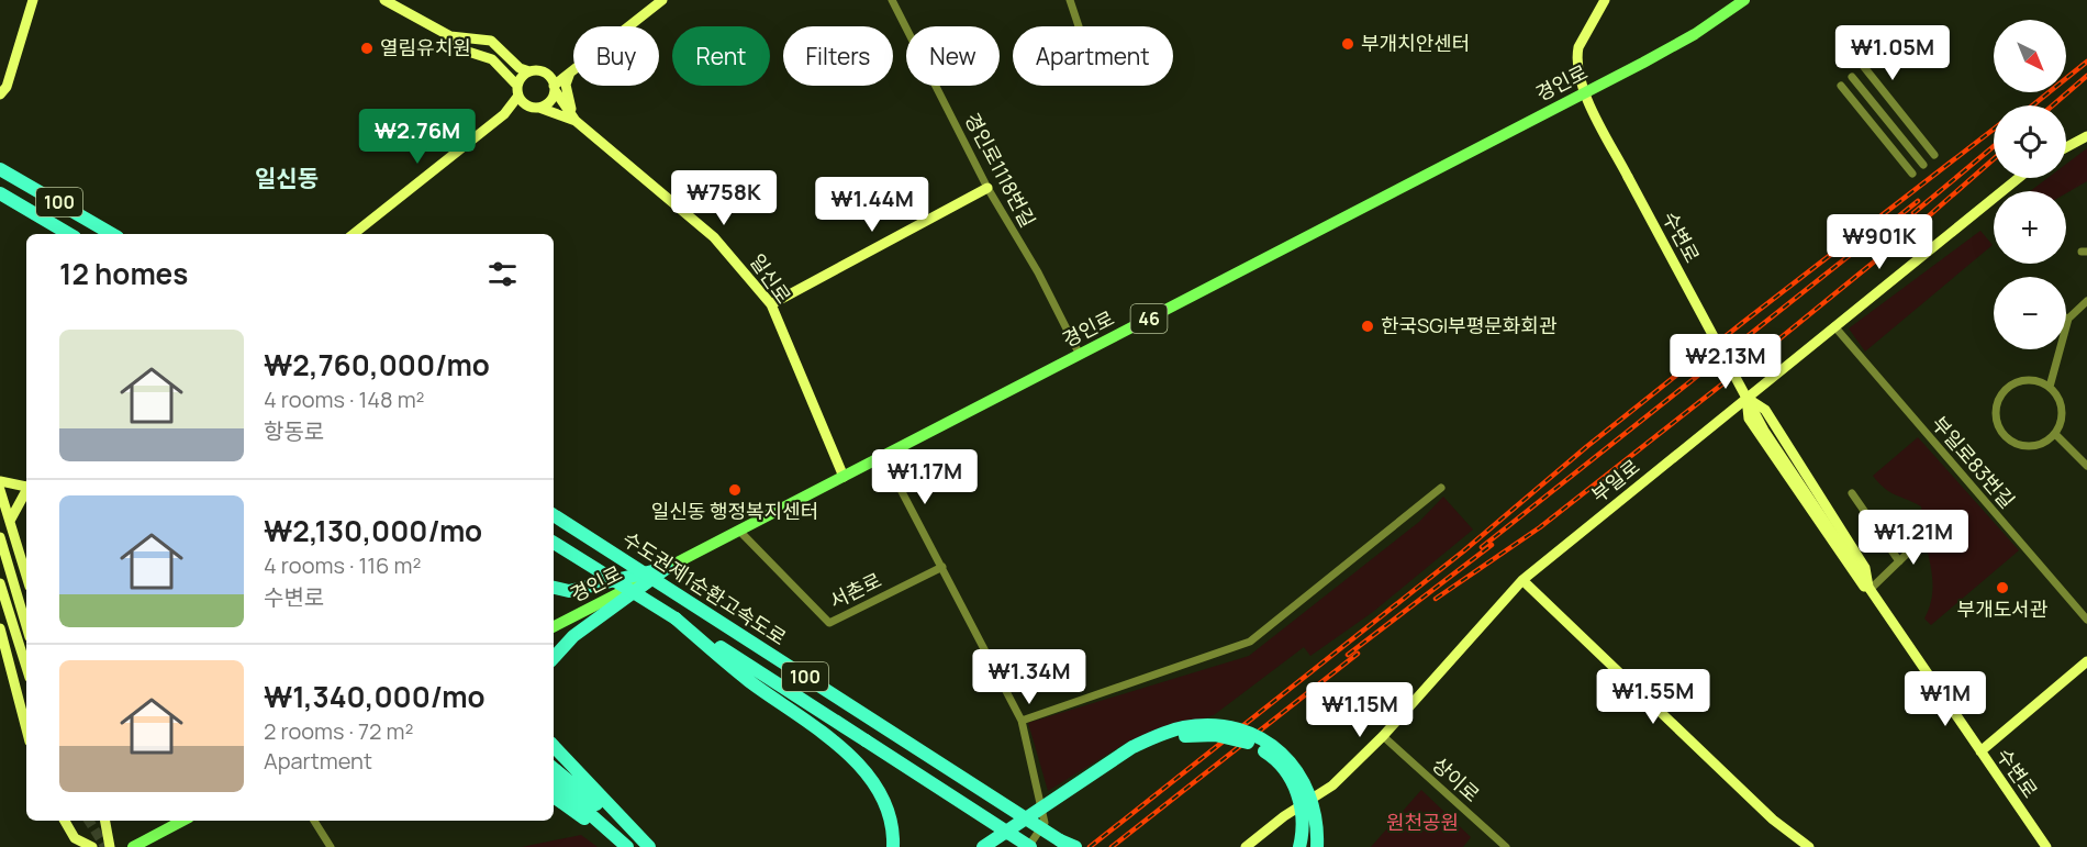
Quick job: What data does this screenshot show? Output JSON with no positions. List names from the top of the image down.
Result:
{
  "streets": {
    "highway": ["100", "수도권제1순환고속도로"],
    "main road": ["경인로", "46"],
    "street": [
      "경인로1118번길",
      "수변로",
      "일신로",
      "부일로83번길",
      "부일로",
      "서촌로",
      "상이로"
    ]
  },
  "crossings": [
    ["경인로", "경인로1118번길"],
    ["경인로", "수변로"],
    ["경인로", "일신로"],
    ["경인로", "서촌로"],
    ["수변로", "부일로"],
    ["부일로83번길", "부일로"],
    ["부일로", "상이로"]
  ],
  "districts": ["일신동"],
  "parks": ["원천공원"],
  "places": [
    "부개치안센터",
    "열림유치원",
    "한국SGI부평문화회관",
    "일신동 행정복지센터",
    "부개도서관"
  ],
  "north": "bottom right",
  "page": {
    "map_buttons": ["+", "−"],
    "price": [
      "₩1.05M",
      "₩2.76M",
      "₩758K",
      "₩1.44M",
      "₩901K",
      "₩2.13M",
      "₩1.17M",
      "₩1.21M",
      "₩1.34M",
      "₩1.55M",
      "₩1M",
      "₩1.15M"
    ],
    "chip": [
      "Buy",
      "Rent",
      "Filters",
      "New",
      "Apartment"
    ],
    "heading": "12 homes",
    "list": [
      {
        "name": "₩2,760,000/mo",
        "note": "4 rooms · 148 m² · 항동로"
      },
      {
        "name": "₩2,130,000/mo",
        "note": "4 rooms · 116 m² · 수변로"
      },
      {
        "name": "₩1,340,000/mo",
        "note": "2 rooms · 72 m² · Apartment"
      }
    ]
  }
}
